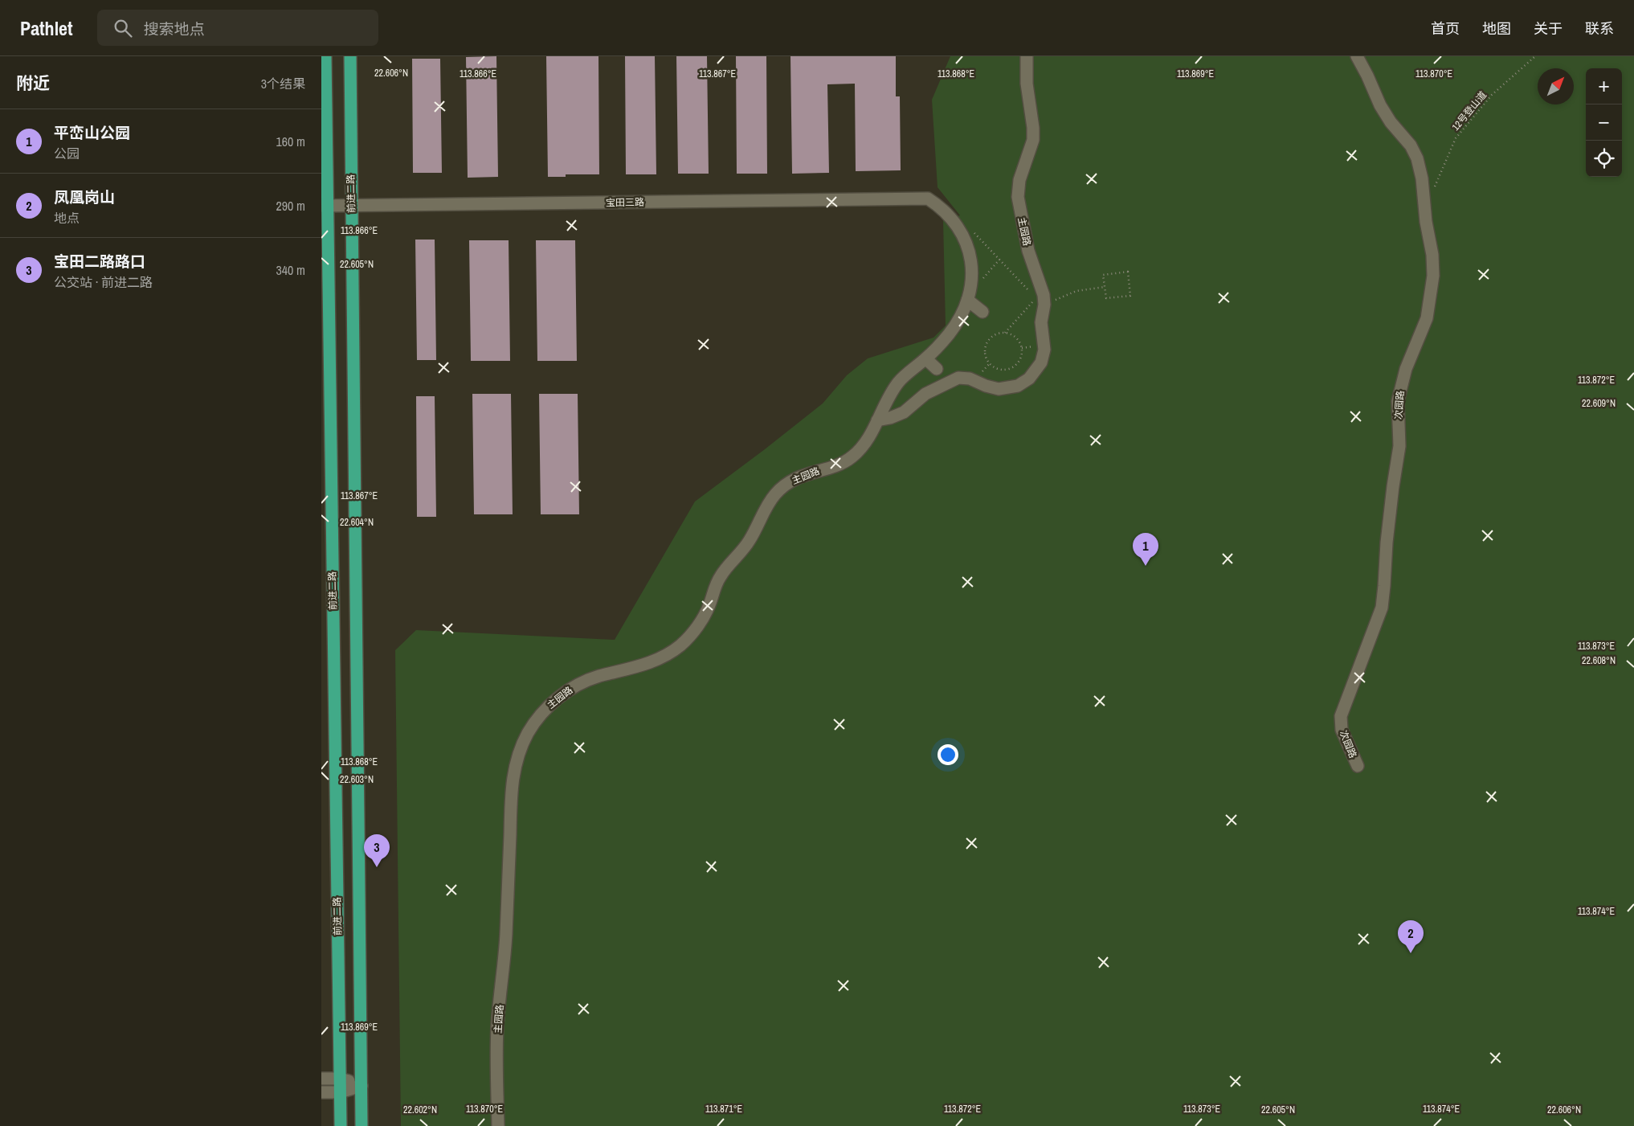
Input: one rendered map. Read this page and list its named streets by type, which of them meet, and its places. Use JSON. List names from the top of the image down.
{
  "streets": {
    "main road": ["前进二路"],
    "street": ["宝田三路", "主园路", "次园路"],
    "path": ["12号登山道"]
  },
  "crossings": [
    ["前进二路", "宝田三路"],
    ["宝田三路", "主园路"]
  ],
  "north": "top right",
  "page": {
    "header": "Pathlet",
    "search": "搜索地点",
    "nav": [
      "首页",
      "地图",
      "关于",
      "联系"
    ],
    "heading": ["附近", "3个结果"],
    "map_buttons": ["+", "−"],
    "list": [
      {
        "mark": "1",
        "name": "平峦山公园",
        "note": "公园",
        "value": "160 m"
      },
      {
        "mark": "2",
        "name": "凤凰岗山",
        "note": "地点",
        "value": "290 m"
      },
      {
        "mark": "3",
        "name": "宝田二路路口",
        "note": "公交站 · 前进二路",
        "value": "340 m"
      }
    ],
    "pins": ["1", "3", "2"]
  },
  "coordinates": [
    "22.606°N",
    "113.866°E",
    "113.867°E",
    "113.868°E",
    "113.869°E",
    "113.870°E",
    "22.605°N",
    "113.872°E",
    "22.609°N",
    "22.604°N",
    "113.873°E",
    "22.608°N",
    "22.603°N",
    "113.874°E",
    "113.871°E",
    "22.602°N"
  ]
}
